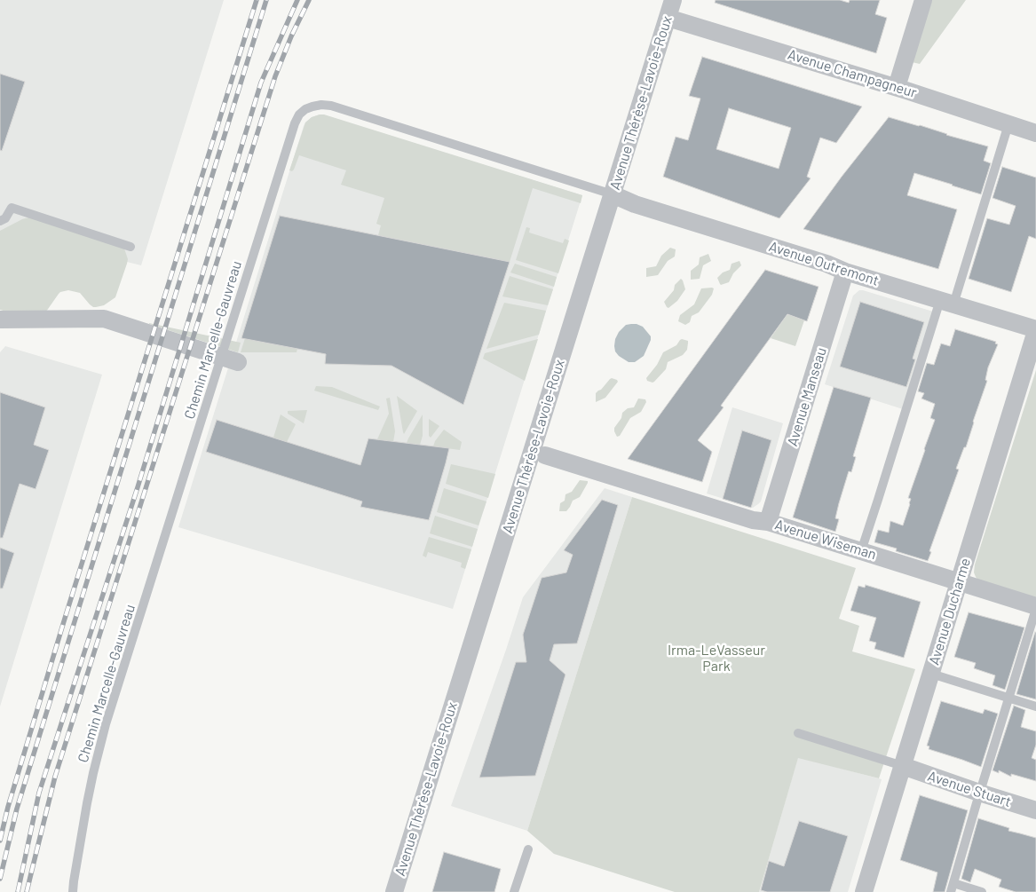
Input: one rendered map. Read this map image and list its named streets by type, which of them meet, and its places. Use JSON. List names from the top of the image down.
{
  "streets": {
    "street": [
      "Avenue Champagneur",
      "Avenue Thérèse-Lavoie-Roux",
      "Avenue Outremont",
      "Avenue Manseau",
      "Avenue Wiseman",
      "Avenue Ducharme",
      "Avenue Stuart"
    ],
    "lane": ["Chemin Marcelle-Gauvreau"]
  },
  "crossings": [
    ["Avenue Champagneur", "Avenue Thérèse-Lavoie-Roux"],
    ["Avenue Thérèse-Lavoie-Roux", "Avenue Outremont"],
    ["Avenue Thérèse-Lavoie-Roux", "Chemin Marcelle-Gauvreau"],
    ["Avenue Outremont", "Chemin Marcelle-Gauvreau"],
    ["Avenue Outremont", "Avenue Manseau"],
    ["Avenue Outremont", "Avenue Ducharme"],
    ["Avenue Manseau", "Avenue Wiseman"],
    ["Avenue Wiseman", "Avenue Ducharme"],
    ["Avenue Ducharme", "Avenue Stuart"]
  ],
  "parks": ["Irma-LeVasseur Park"]
}
